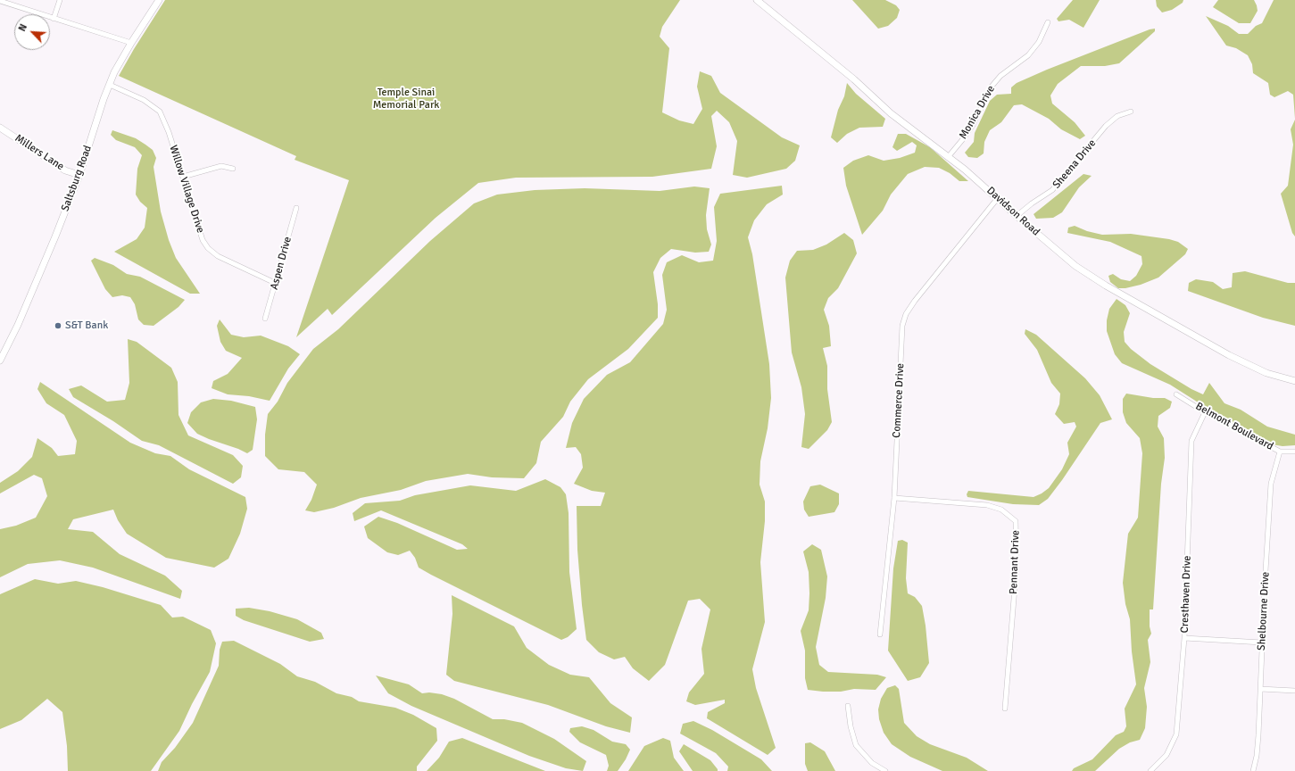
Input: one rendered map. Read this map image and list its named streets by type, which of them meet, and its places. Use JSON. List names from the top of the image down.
{
  "streets": {
    "street": [
      "Monica Drive",
      "Millers Lane",
      "Sheena Drive",
      "Saltsburg Road",
      "Willow Village Drive",
      "Davidson Road",
      "Aspen Drive",
      "Commerce Drive",
      "Belmont Boulevard",
      "Pennant Drive",
      "Cresthaven Drive",
      "Shelbourne Drive"
    ]
  },
  "crossings": [
    ["Monica Drive", "Davidson Road"],
    ["Millers Lane", "Saltsburg Road"],
    ["Sheena Drive", "Davidson Road"],
    ["Saltsburg Road", "Willow Village Drive"],
    ["Willow Village Drive", "Aspen Drive"],
    ["Davidson Road", "Commerce Drive"],
    ["Commerce Drive", "Pennant Drive"],
    ["Belmont Boulevard", "Cresthaven Drive"],
    ["Belmont Boulevard", "Shelbourne Drive"]
  ],
  "parks": ["Temple Sinai Memorial Park"],
  "places": ["S&T Bank"],
  "north": "top left"
}
